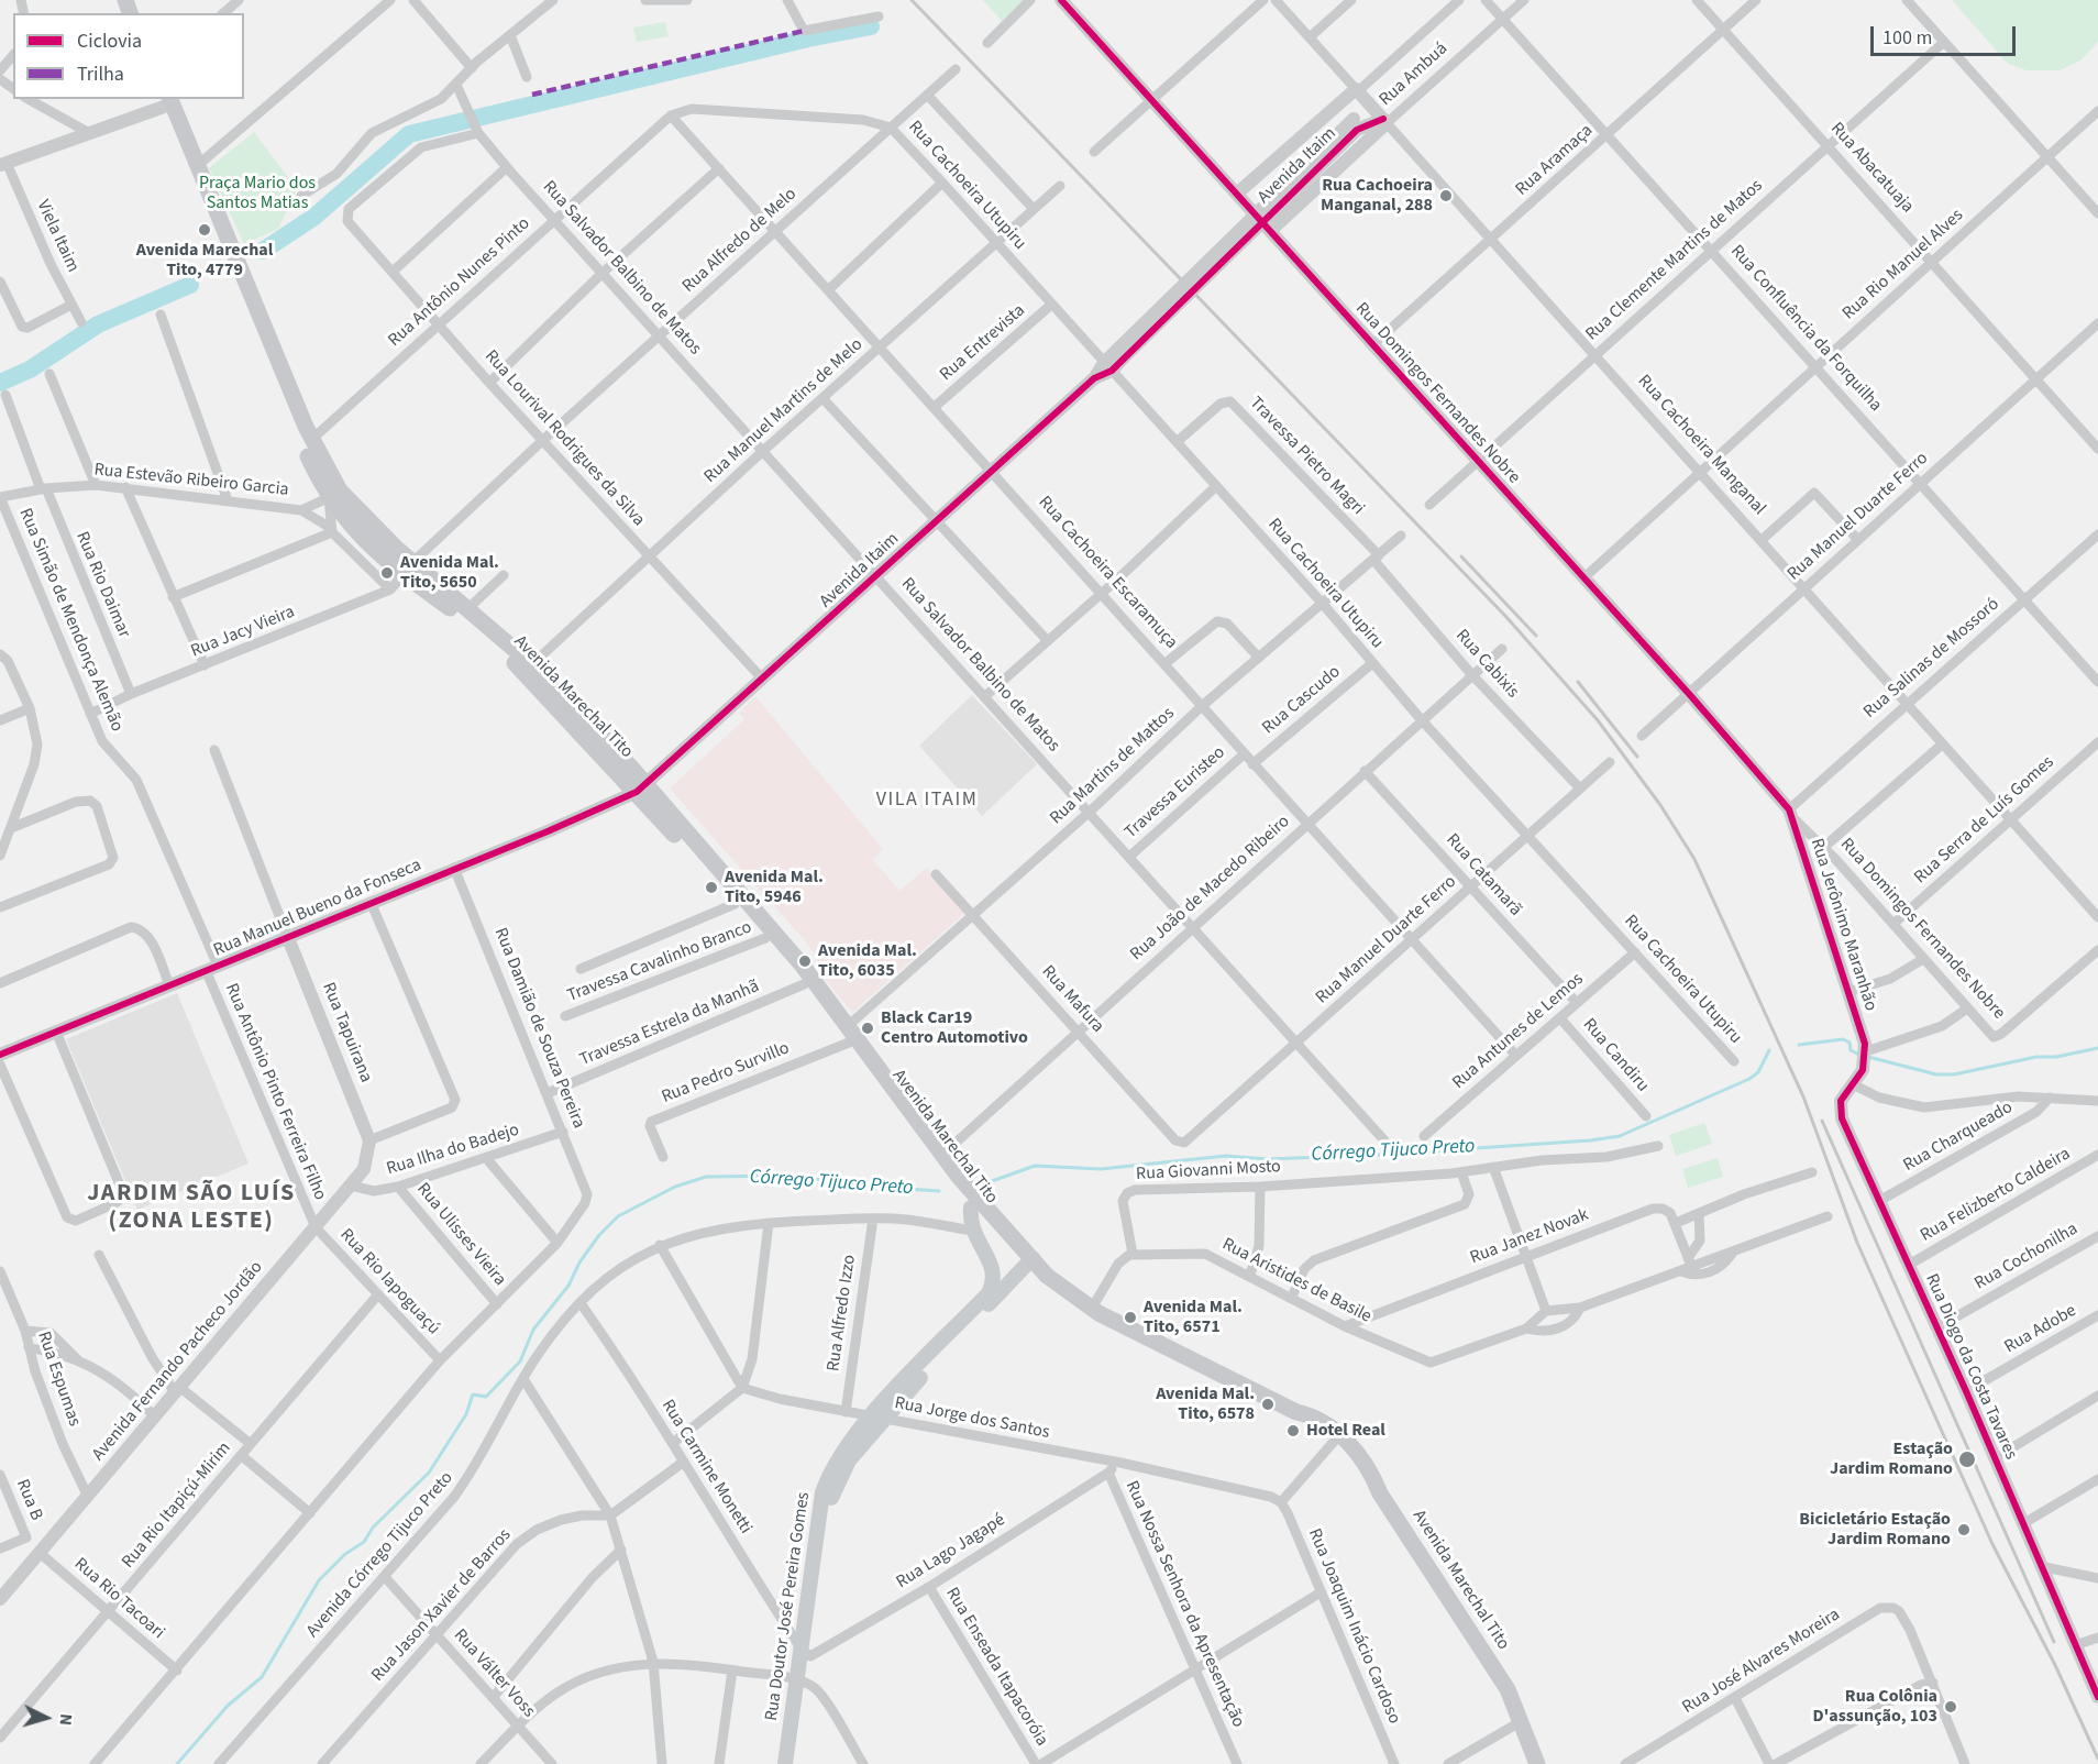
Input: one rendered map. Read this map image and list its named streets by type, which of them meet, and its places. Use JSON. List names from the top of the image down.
{
  "streets": {
    "main road": ["Avenida Marechal Tito", "Rua Doutor José Pereira Gomes"],
    "street": [
      "Rua Ambuá",
      "Rua Aramaça",
      "Avenida Itaim",
      "Rua Abacatuaja",
      "Rua Cachoeira Utupiru",
      "Viela Itaim",
      "Rua Alfredo de Melo",
      "Rua Clemente Martins de Matos",
      "Rua Rio Manuel Alves",
      "Rua Salvador Balbino de Matos",
      "Rua Antônio Nunes Pinto",
      "Rua Confluência da Forquilha",
      "Rua Entrevista",
      "Rua Domingos Fernandes Nobre",
      "Rua Manuel Martins de Melo",
      "Rua Lourival Rodrigues da Silva",
      "Rua Cachoeira Manganal",
      "Travessa Pietro Magri",
      "Rua Estevão Ribeiro Garcia",
      "Rua Manuel Duarte Ferro",
      "Rua Cachoeira Escaramuça",
      "Rua Rio Daimar",
      "Rua Simão de Mendonça Alemão",
      "Rua Jacy Vieira",
      "Rua Salinas de Mossoró",
      "Rua Cabixis",
      "Rua Cascudo",
      "Rua Martins de Mattos",
      "Travessa Euristeo",
      "Rua Serra de Luís Gomes",
      "Rua Catamarã",
      "Rua João de Macedo Ribeiro",
      "Rua Manuel Bueno da Fonseca",
      "Rua Jerônimo Maranhão",
      "Travessa Cavalinho Branco",
      "Rua Mafura",
      "Travessa Estrela da Manhã",
      "Rua Damião de Souza Pereira",
      "Rua Antunes de Lemos",
      "Rua Tapuirana",
      "Rua Candiru",
      "Rua Pedro Survillo",
      "Rua Antônio Pinto Ferreira Filho",
      "Rua Charqueado",
      "Rua Ilha do Badejo",
      "Rua Giovanni Mosto",
      "Rua Felizberto Caldeira",
      "Rua Ulisses Vieira",
      "Rua Janez Novak",
      "Rua Cochonilha",
      "Rua Aristides de Basile",
      "Rua Rio Iapoguaçú",
      "Rua Alfredo Izzo",
      "Rua Adobe",
      "Avenida Fernando Pacheco Jordão",
      "Rua Diogo da Costa Tavares",
      "Rua Espumas",
      "Rua Jorge dos Santos",
      "Rua Carmine Monetti",
      "Rua B",
      "Rua Rio Itapiçú-Mirim",
      "Rua Lago Jagapé",
      "Avenida Córrego Tijuco Preto",
      "Rua Rio Tacoari",
      "Rua Nossa Senhora da Apresentação",
      "Rua Jason Xavier de Barros",
      "Rua Joaquim Inácio Cardoso",
      "Rua José Alvares Moreira",
      "Rua Enseada Itapacoróia",
      "Rua Válter Voss"
    ]
  },
  "crossings": [
    ["Rua Ambuá", "Avenida Itaim"],
    ["Rua Ambuá", "Rua Confluência da Forquilha"],
    ["Rua Ambuá", "Rua Domingos Fernandes Nobre"],
    ["Rua Ambuá", "Rua Cachoeira Manganal"],
    ["Rua Aramaça", "Rua Abacatuaja"],
    ["Rua Aramaça", "Rua Confluência da Forquilha"],
    ["Rua Aramaça", "Rua Domingos Fernandes Nobre"],
    ["Rua Aramaça", "Rua Cachoeira Manganal"],
    ["Avenida Itaim", "Rua Cachoeira Utupiru"],
    ["Avenida Itaim", "Rua Salvador Balbino de Matos"],
    ["Avenida Itaim", "Rua Lourival Rodrigues da Silva"],
    ["Avenida Itaim", "Rua Cachoeira Manganal"],
    ["Avenida Itaim", "Rua Cachoeira Escaramuça"],
    ["Avenida Itaim", "Avenida Marechal Tito"],
    ["Avenida Itaim", "Rua Manuel Bueno da Fonseca"],
    ["Rua Abacatuaja", "Rua Clemente Martins de Matos"],
    ["Rua Abacatuaja", "Rua Rio Manuel Alves"],
    ["Rua Abacatuaja", "Rua Manuel Duarte Ferro"],
    ["Rua Cachoeira Utupiru", "Rua Alfredo de Melo"],
    ["Rua Cachoeira Utupiru", "Rua Entrevista"],
    ["Rua Cachoeira Utupiru", "Rua Manuel Martins de Melo"],
    ["Rua Cachoeira Utupiru", "Travessa Pietro Magri"],
    ["Rua Cachoeira Utupiru", "Rua Manuel Duarte Ferro"],
    ["Rua Cachoeira Utupiru", "Rua Cascudo"],
    ["Rua Cachoeira Utupiru", "Rua Martins de Mattos"],
    ["Rua Cachoeira Utupiru", "Rua João de Macedo Ribeiro"],
    ["Rua Cachoeira Utupiru", "Rua Antunes de Lemos"],
    ["Rua Alfredo de Melo", "Rua Salvador Balbino de Matos"],
    ["Rua Alfredo de Melo", "Rua Lourival Rodrigues da Silva"],
    ["Rua Alfredo de Melo", "Rua Cachoeira Escaramuça"],
    ["Rua Alfredo de Melo", "Rua Jacy Vieira"],
    ["Rua Alfredo de Melo", "Avenida Marechal Tito"],
    ["Rua Clemente Martins de Matos", "Rua Confluência da Forquilha"],
    ["Rua Clemente Martins de Matos", "Rua Domingos Fernandes Nobre"],
    ["Rua Clemente Martins de Matos", "Rua Cachoeira Manganal"],
    ["Rua Rio Manuel Alves", "Rua Confluência da Forquilha"],
    ["Rua Rio Manuel Alves", "Rua Domingos Fernandes Nobre"],
    ["Rua Rio Manuel Alves", "Rua Cachoeira Manganal"],
    ["Rua Salvador Balbino de Matos", "Rua Antônio Nunes Pinto"],
    ["Rua Salvador Balbino de Matos", "Rua Manuel Martins de Melo"],
    ["Rua Salvador Balbino de Matos", "Rua Lourival Rodrigues da Silva"],
    ["Rua Salvador Balbino de Matos", "Rua Manuel Duarte Ferro"],
    ["Rua Salvador Balbino de Matos", "Rua Martins de Mattos"],
    ["Rua Salvador Balbino de Matos", "Travessa Euristeo"],
    ["Rua Salvador Balbino de Matos", "Rua João de Macedo Ribeiro"],
    ["Rua Antônio Nunes Pinto", "Rua Lourival Rodrigues da Silva"],
    ["Rua Antônio Nunes Pinto", "Rua Cachoeira Escaramuça"],
    ["Rua Antônio Nunes Pinto", "Avenida Marechal Tito"],
    ["Rua Confluência da Forquilha", "Rua Manuel Duarte Ferro"],
    ["Rua Confluência da Forquilha", "Rua Salinas de Mossoró"],
    ["Rua Entrevista", "Rua Cachoeira Escaramuça"],
    ["Rua Domingos Fernandes Nobre", "Rua Manuel Duarte Ferro"],
    ["Rua Domingos Fernandes Nobre", "Rua Salinas de Mossoró"],
    ["Rua Domingos Fernandes Nobre", "Rua Serra de Luís Gomes"],
    ["Rua Domingos Fernandes Nobre", "Rua Jerônimo Maranhão"],
    ["Rua Manuel Martins de Melo", "Rua Lourival Rodrigues da Silva"],
    ["Rua Manuel Martins de Melo", "Rua Cachoeira Escaramuça"],
    ["Rua Manuel Martins de Melo", "Avenida Marechal Tito"],
    ["Rua Cachoeira Manganal", "Rua Manuel Duarte Ferro"],
    ["Rua Cachoeira Manganal", "Rua Salinas de Mossoró"],
    ["Rua Cachoeira Manganal", "Rua Serra de Luís Gomes"],
    ["Travessa Pietro Magri", "Rua Cabixis"],
    ["Travessa Pietro Magri", "Rua Martins de Mattos"],
    ["Rua Estevão Ribeiro Garcia", "Rua Rio Daimar"],
    ["Rua Estevão Ribeiro Garcia", "Rua Simão de Mendonça Alemão"],
    ["Rua Estevão Ribeiro Garcia", "Rua Jacy Vieira"],
    ["Rua Estevão Ribeiro Garcia", "Avenida Marechal Tito"],
    ["Rua Manuel Duarte Ferro", "Rua Cachoeira Escaramuça"],
    ["Rua Manuel Duarte Ferro", "Rua Cabixis"],
    ["Rua Manuel Duarte Ferro", "Rua Catamarã"],
    ["Rua Manuel Duarte Ferro", "Rua Mafura"],
    ["Rua Cachoeira Escaramuça", "Rua Cascudo"],
    ["Rua Cachoeira Escaramuça", "Rua Martins de Mattos"],
    ["Rua Cachoeira Escaramuça", "Travessa Euristeo"],
    ["Rua Cachoeira Escaramuça", "Rua João de Macedo Ribeiro"],
    ["Rua Cachoeira Escaramuça", "Rua Antunes de Lemos"],
    ["Rua Rio Daimar", "Rua Jacy Vieira"],
    ["Rua Simão de Mendonça Alemão", "Rua Jacy Vieira"],
    ["Rua Simão de Mendonça Alemão", "Rua Manuel Bueno da Fonseca"],
    ["Rua Simão de Mendonça Alemão", "Rua Antônio Pinto Ferreira Filho"],
    ["Rua Jacy Vieira", "Avenida Marechal Tito"],
    ["Rua Salinas de Mossoró", "Rua Jerônimo Maranhão"],
    ["Rua Cabixis", "Rua Martins de Mattos"],
    ["Rua Cabixis", "Rua João de Macedo Ribeiro"],
    ["Avenida Marechal Tito", "Rua Martins de Mattos"],
    ["Avenida Marechal Tito", "Rua João de Macedo Ribeiro"],
    ["Avenida Marechal Tito", "Rua Manuel Bueno da Fonseca"],
    ["Avenida Marechal Tito", "Travessa Cavalinho Branco"],
    ["Avenida Marechal Tito", "Travessa Estrela da Manhã"],
    ["Avenida Marechal Tito", "Rua Pedro Survillo"],
    ["Avenida Marechal Tito", "Rua Doutor José Pereira Gomes"],
    ["Rua Martins de Mattos", "Rua Mafura"],
    ["Rua Catamarã", "Rua João de Macedo Ribeiro"],
    ["Rua Catamarã", "Rua Antunes de Lemos"],
    ["Rua João de Macedo Ribeiro", "Rua Mafura"],
    ["Rua Manuel Bueno da Fonseca", "Rua Damião de Souza Pereira"],
    ["Rua Manuel Bueno da Fonseca", "Rua Tapuirana"],
    ["Rua Manuel Bueno da Fonseca", "Rua Antônio Pinto Ferreira Filho"],
    ["Rua Jerônimo Maranhão", "Rua Diogo da Costa Tavares"],
    ["Travessa Estrela da Manhã", "Rua Damião de Souza Pereira"],
    ["Rua Damião de Souza Pereira", "Rua Ilha do Badejo"],
    ["Rua Antunes de Lemos", "Rua Candiru"],
    ["Rua Tapuirana", "Avenida Fernando Pacheco Jordão"],
    ["Rua Antônio Pinto Ferreira Filho", "Rua Rio Iapoguaçú"],
    ["Rua Antônio Pinto Ferreira Filho", "Avenida Fernando Pacheco Jordão"],
    ["Rua Charqueado", "Rua Diogo da Costa Tavares"],
    ["Rua Ilha do Badejo", "Rua Ulisses Vieira"],
    ["Rua Ilha do Badejo", "Avenida Fernando Pacheco Jordão"],
    ["Rua Giovanni Mosto", "Rua Aristides de Basile"],
    ["Rua Felizberto Caldeira", "Rua Diogo da Costa Tavares"],
    ["Rua Janez Novak", "Rua Aristides de Basile"],
    ["Rua Cochonilha", "Rua Diogo da Costa Tavares"],
    ["Rua Rio Iapoguaçú", "Avenida Fernando Pacheco Jordão"],
    ["Rua Rio Iapoguaçú", "Rua Rio Itapiçú-Mirim"],
    ["Rua Alfredo Izzo", "Rua Jorge dos Santos"],
    ["Rua Alfredo Izzo", "Avenida Córrego Tijuco Preto"],
    ["Rua Adobe", "Rua Diogo da Costa Tavares"],
    ["Avenida Fernando Pacheco Jordão", "Rua Espumas"],
    ["Avenida Fernando Pacheco Jordão", "Rua Rio Tacoari"],
    ["Rua Jorge dos Santos", "Rua Nossa Senhora da Apresentação"],
    ["Rua Jorge dos Santos", "Rua Doutor José Pereira Gomes"],
    ["Rua Jorge dos Santos", "Rua Joaquim Inácio Cardoso"],
    ["Rua Carmine Monetti", "Rua Lago Jagapé"],
    ["Rua Carmine Monetti", "Avenida Córrego Tijuco Preto"],
    ["Rua Carmine Monetti", "Rua Doutor José Pereira Gomes"],
    ["Rua Rio Itapiçú-Mirim", "Rua Rio Tacoari"],
    ["Rua Lago Jagapé", "Rua Nossa Senhora da Apresentação"],
    ["Rua Lago Jagapé", "Rua Doutor José Pereira Gomes"],
    ["Rua Lago Jagapé", "Rua Enseada Itapacoróia"],
    ["Avenida Córrego Tijuco Preto", "Rua Válter Voss"],
    ["Rua Jason Xavier de Barros", "Rua Válter Voss"]
  ],
  "districts": ["VILA ITAIM", "JARDIM SÃO LUÍS (ZONA LESTE)"],
  "water": ["Córrego Tijuco Preto"],
  "parks": ["Praça Mario dos Santos Matias"],
  "places": [
    "Rua Cachoeira Manganal, 288",
    "Avenida Marechal Tito, 4779",
    "Avenida Mal. Tito, 5650",
    "Avenida Mal. Tito, 5946",
    "Avenida Mal. Tito, 6035",
    "Black Car19 Centro Automotivo",
    "Avenida Mal. Tito, 6571",
    "Avenida Mal. Tito, 6578",
    "Hotel Real",
    "Estação Jardim Romano",
    "Bicicletário Estação Jardim Romano",
    "Rua Colônia D'assunção, 103"
  ],
  "legend": ["Ciclovia", "Trilha"],
  "scale_bar": "100 m",
  "north": "right"
}
